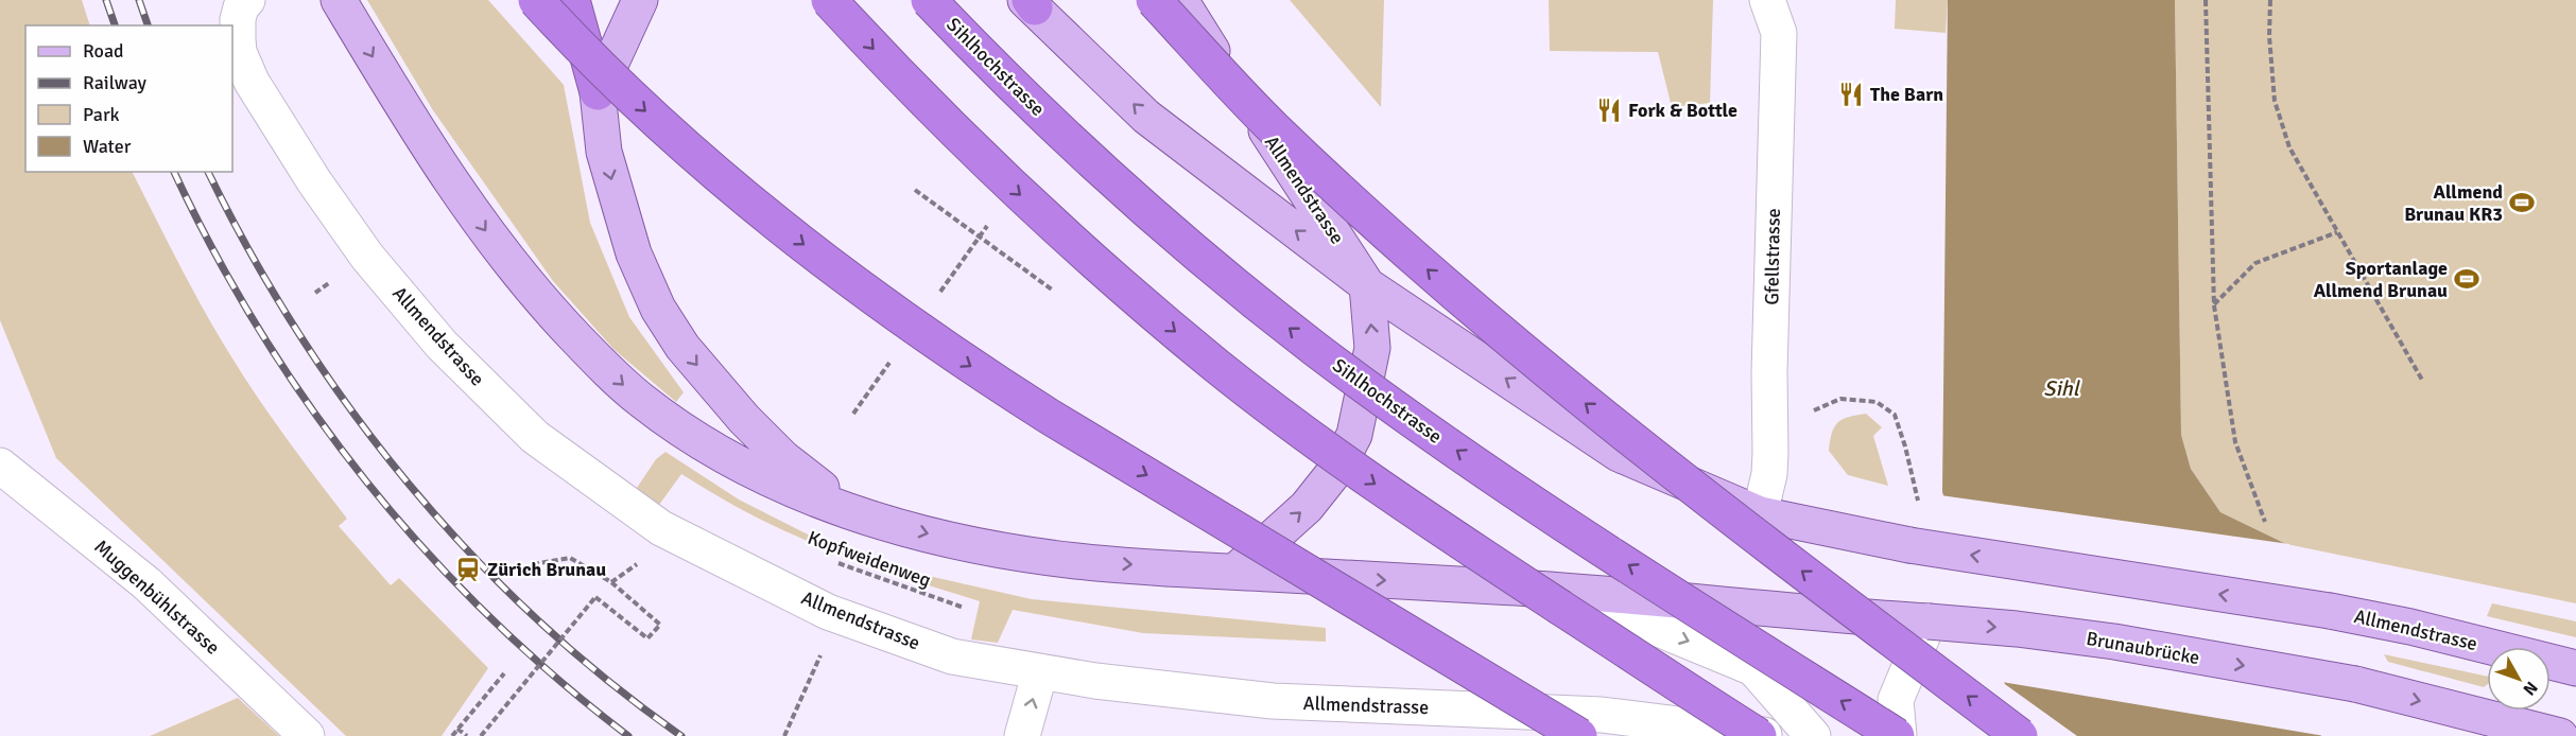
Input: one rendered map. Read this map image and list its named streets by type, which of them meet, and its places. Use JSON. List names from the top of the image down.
{
  "streets": {
    "highway": ["Sihlhochstrasse"],
    "main road": ["Allmendstrasse", "Brunaubrücke"],
    "street": ["Gfellstrasse", "Muggenbühlstrasse"],
    "path": ["Kopfweidenweg"]
  },
  "crossings": [
    ["Allmendstrasse", "Gfellstrasse"]
  ],
  "one_way": ["Brunaubrücke"],
  "water": ["Sihl"],
  "places": {
    "restaurant": ["The Barn", "Fork & Bottle"],
    "sports": ["Allmend Brunau KR3", "Sportanlage Allmend Brunau"],
    "station": ["Zürich Brunau"]
  },
  "legend": [
    "Road",
    "Railway",
    "Park",
    "Water"
  ],
  "north": "bottom right"
}
